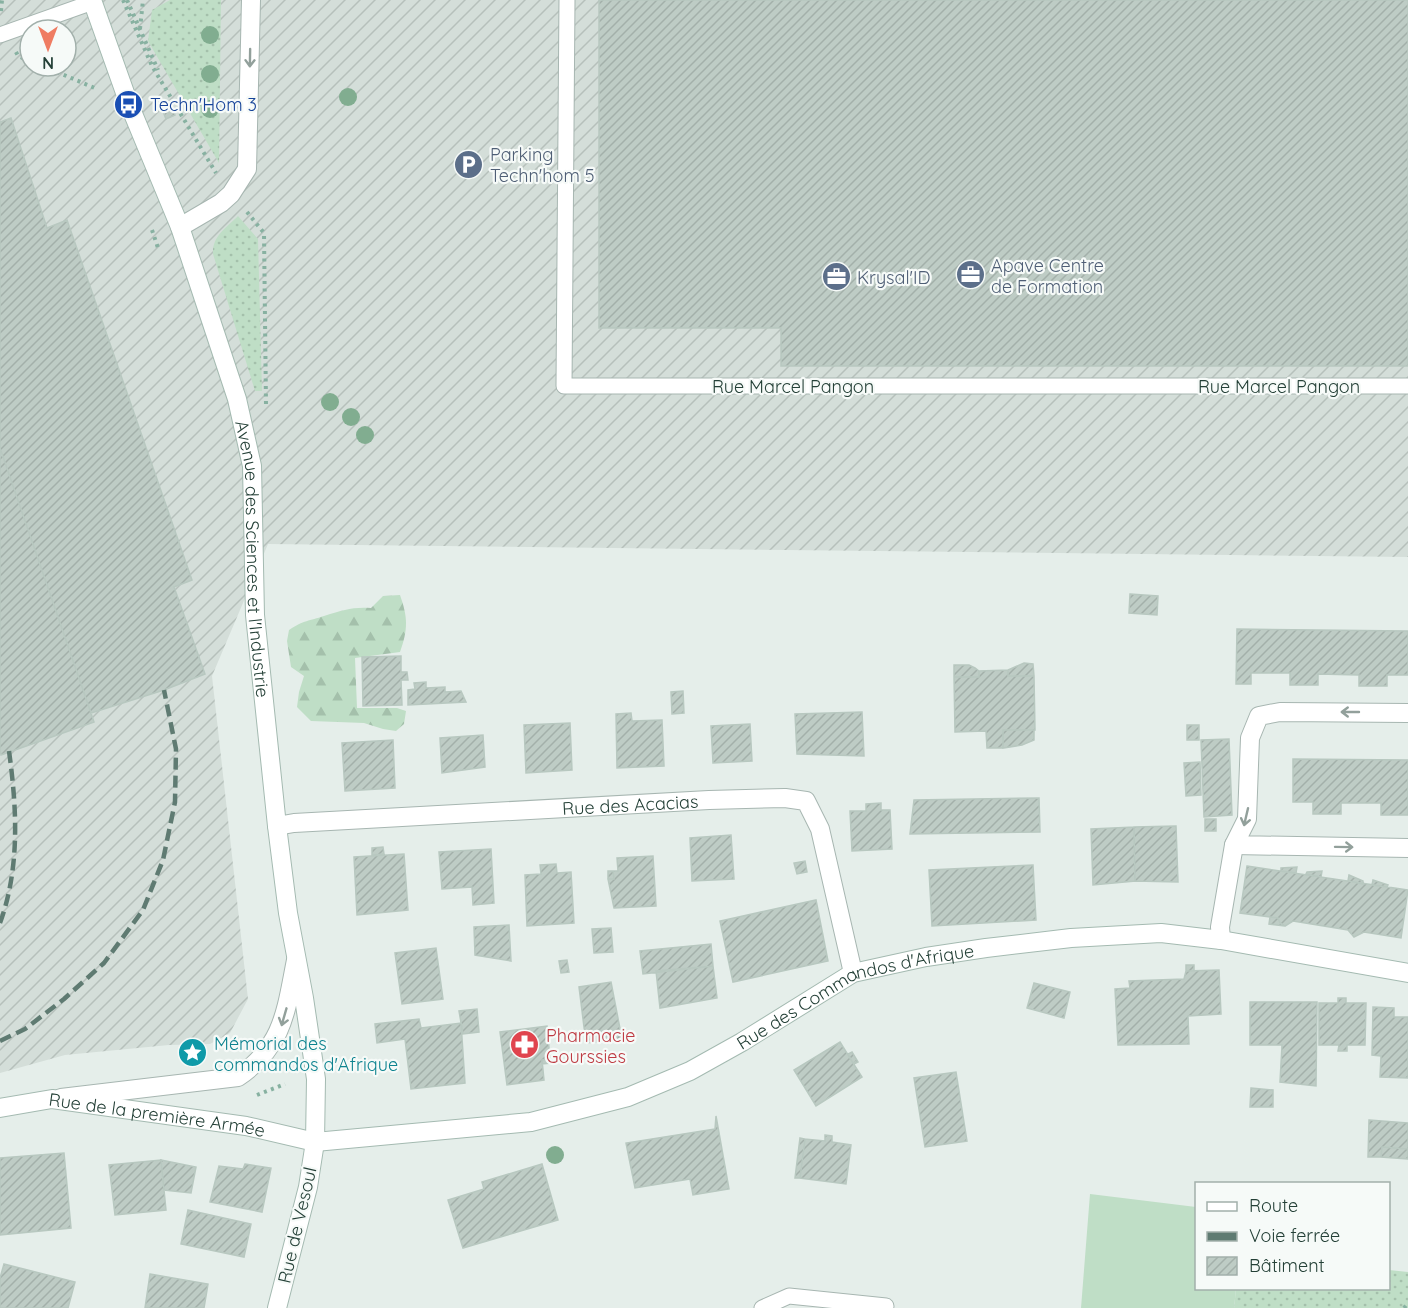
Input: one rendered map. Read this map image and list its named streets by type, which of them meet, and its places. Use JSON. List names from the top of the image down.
{
  "streets": {
    "street": [
      "Avenue des Sciences et l'Industrie",
      "Rue des Acacias",
      "Rue des Commandos d'Afrique",
      "Rue de la première Armée",
      "Rue de Vesoul"
    ],
    "lane": ["Rue Marcel Pangon"]
  },
  "crossings": [
    ["Avenue des Sciences et l'Industrie", "Rue des Acacias"],
    ["Avenue des Sciences et l'Industrie", "Rue des Commandos d'Afrique"],
    ["Avenue des Sciences et l'Industrie", "Rue de la première Armée"],
    ["Avenue des Sciences et l'Industrie", "Rue de Vesoul"],
    ["Rue des Acacias", "Rue des Commandos d'Afrique"],
    ["Rue des Commandos d'Afrique", "Rue de la première Armée"],
    ["Rue des Commandos d'Afrique", "Rue de Vesoul"],
    ["Rue de la première Armée", "Rue de Vesoul"]
  ],
  "places": {
    "bus stop": ["Techn'Hom 3"],
    "parking": ["Parking Techn'hom 5"],
    "office": ["Apave Centre de Formation", "Krysal'ID"],
    "pharmacy": ["Pharmacie Gourssies"],
    "place": ["Mémorial des commandos d'Afrique"]
  },
  "legend": ["Route", "Voie ferrée", "Bâtiment"],
  "north": "bottom"
}
